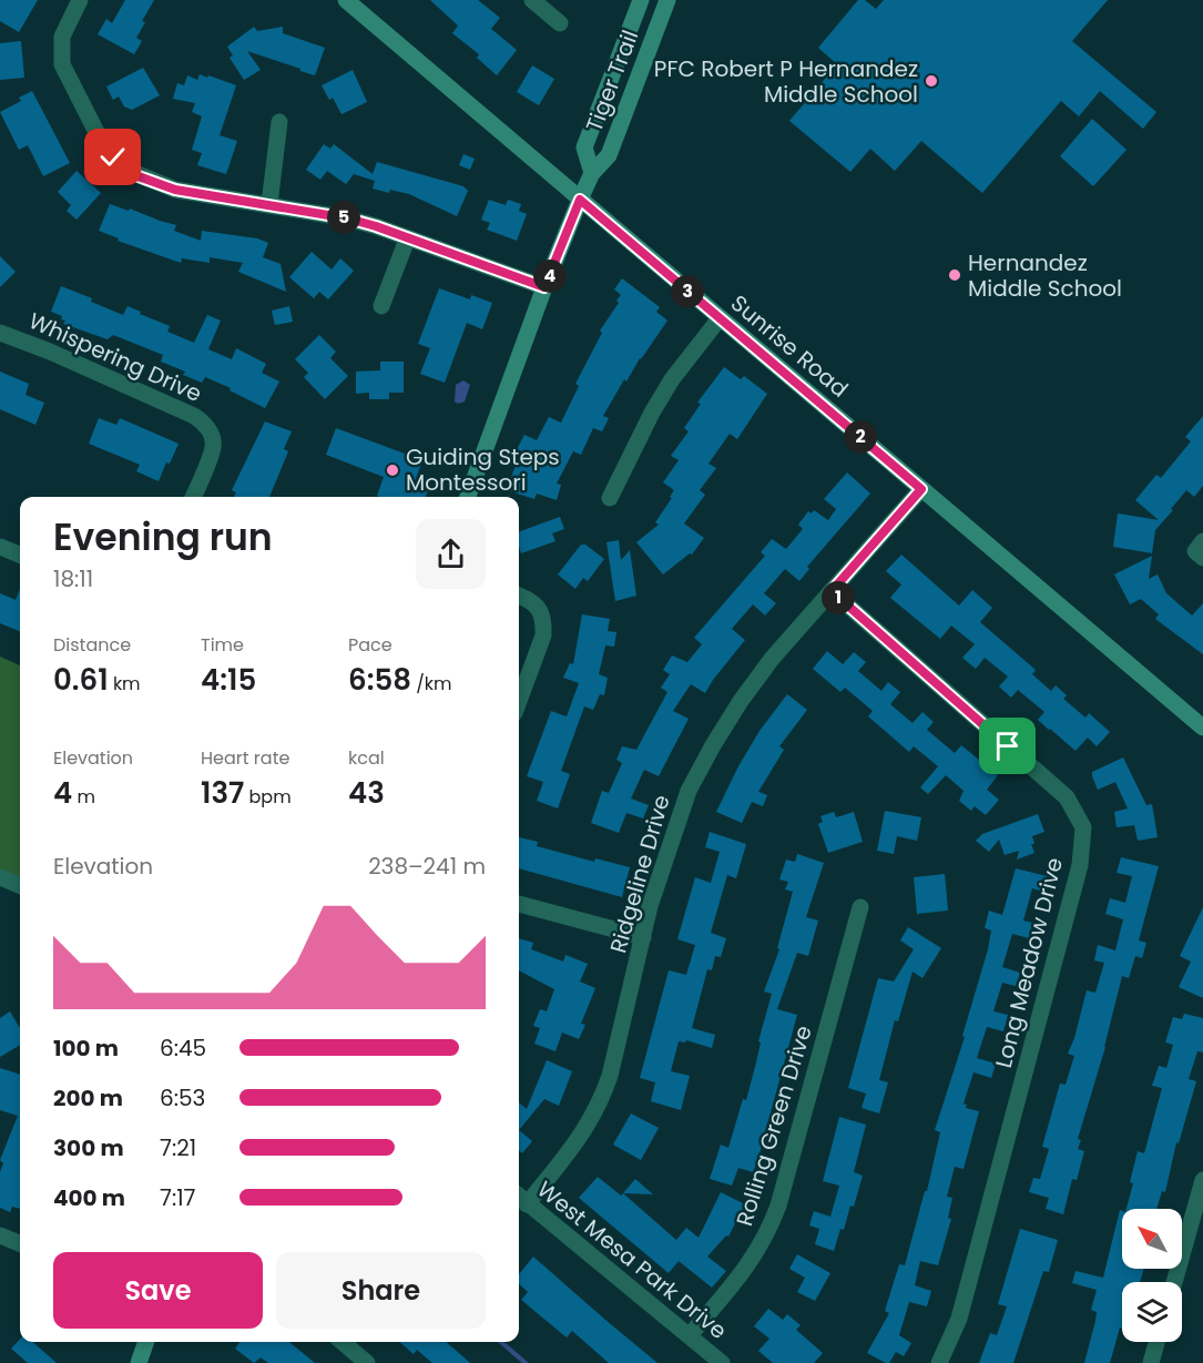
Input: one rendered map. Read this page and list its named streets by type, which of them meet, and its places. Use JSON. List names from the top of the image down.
{
  "streets": {
    "main road": ["Tiger Trail", "Sunrise Road"],
    "street": [
      "Whispering Drive",
      "Ridgeline Drive",
      "Long Meadow Drive",
      "Rolling Green Drive",
      "West Mesa Park Drive"
    ]
  },
  "crossings": [
    ["Tiger Trail", "Sunrise Road"],
    ["Sunrise Road", "Ridgeline Drive"],
    ["Ridgeline Drive", "Long Meadow Drive"],
    ["Ridgeline Drive", "West Mesa Park Drive"],
    ["Rolling Green Drive", "West Mesa Park Drive"]
  ],
  "places": ["PFC Robert P Hernandez Middle School", "Hernandez Middle School", "Guiding Steps Montessori"],
  "north": "top left",
  "page": {
    "pins": [
      "5",
      "4",
      "3",
      "2",
      "1"
    ],
    "heading": ["Evening run", "18:11"],
    "stats": [
      ["Distance", "0.61 km"],
      ["Time", "4:15"],
      ["Pace", "6:58 /km"],
      ["Elevation", "4 m"],
      ["Heart rate", "137 bpm"],
      ["kcal", "43"]
    ],
    "chart": ["Elevation", "238–241 m"],
    "list": [
      {
        "name": "100 m",
        "note": "6:45"
      },
      {
        "name": "200 m",
        "note": "6:53"
      },
      {
        "name": "300 m",
        "note": "7:21"
      },
      {
        "name": "400 m",
        "note": "7:17"
      }
    ],
    "buttons": ["Save", "Share"]
  }
}
